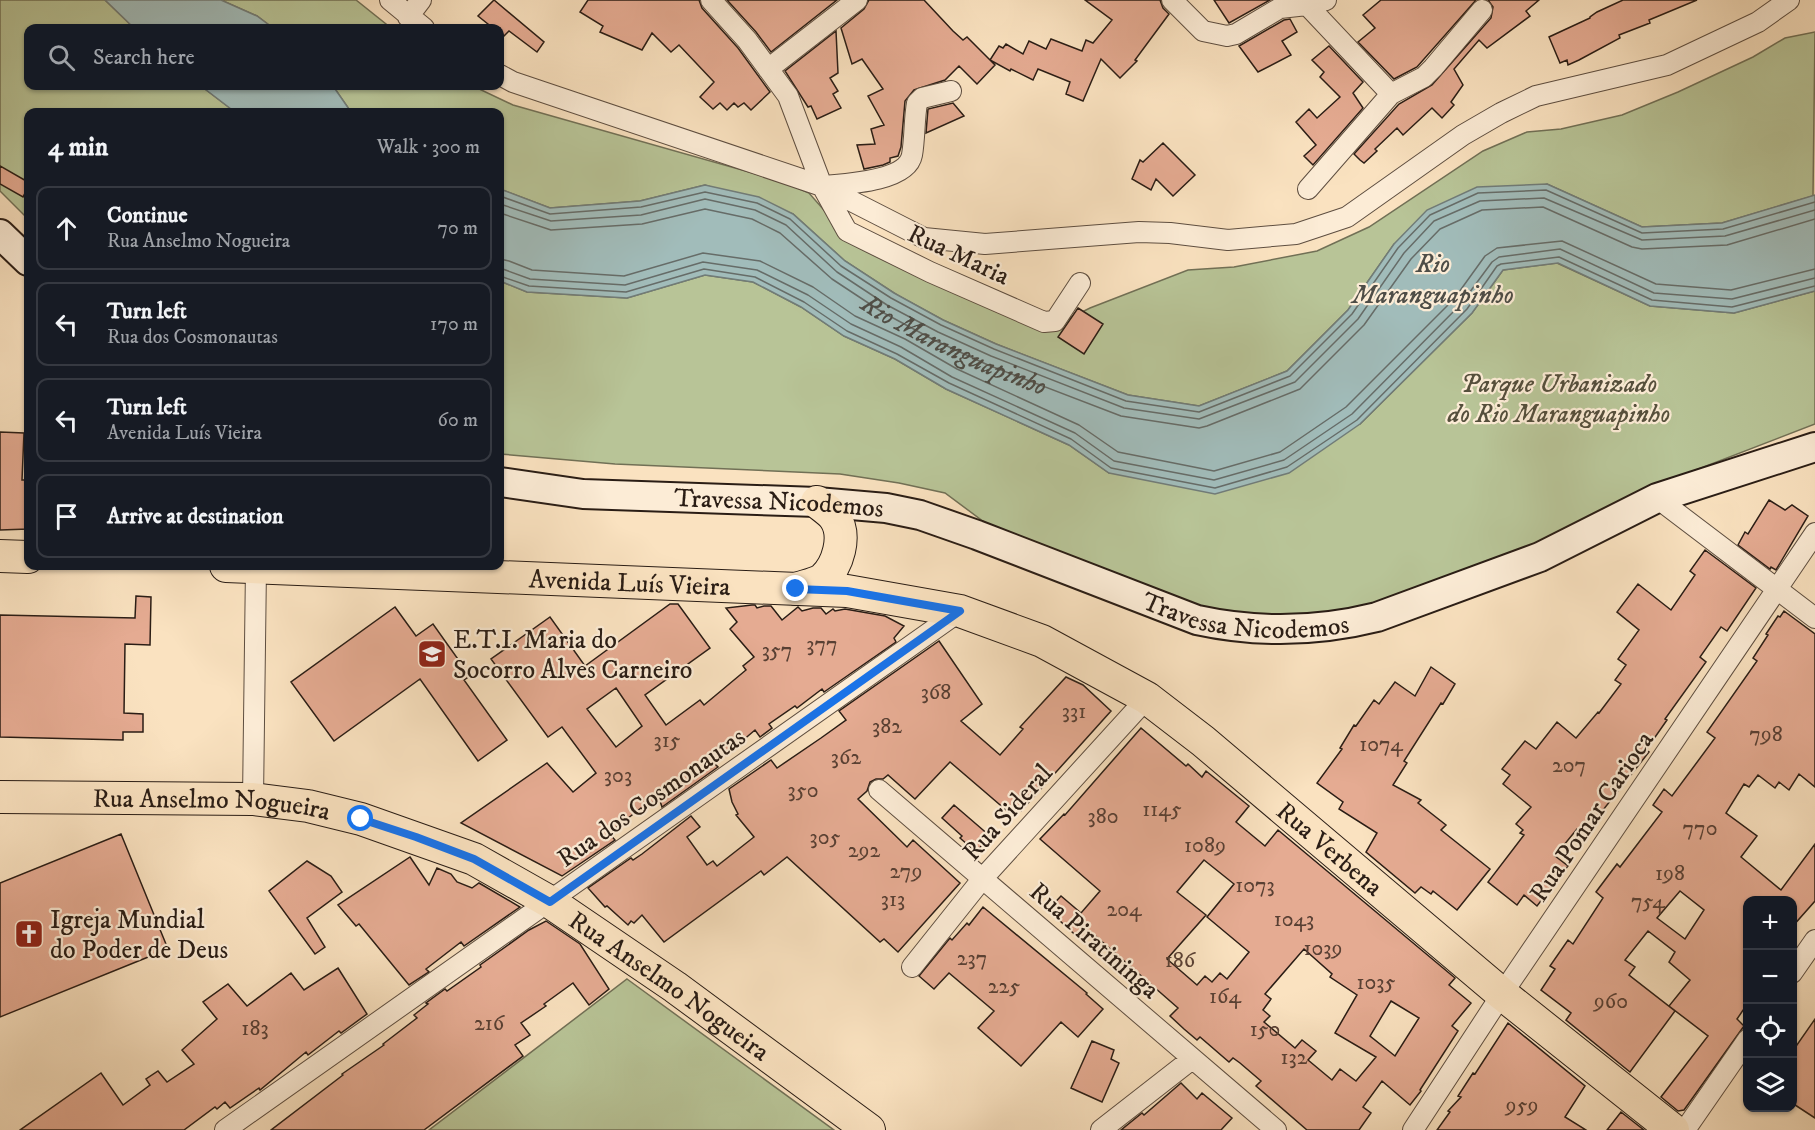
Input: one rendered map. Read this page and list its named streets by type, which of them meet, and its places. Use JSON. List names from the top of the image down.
{
  "streets": {
    "main road": [
      "Travessa Nicodemos",
      "Avenida Luís Vieira",
      "Rua Anselmo Nogueira",
      "Rua Verbena"
    ],
    "street": [
      "Rua Maria",
      "Rua dos Cosmonautas",
      "Rua Sideral",
      "Rua Pomar Carioca",
      "Rua Piratininga"
    ]
  },
  "crossings": [
    ["Avenida Luís Vieira", "Rua dos Cosmonautas"],
    ["Avenida Luís Vieira", "Rua Verbena"],
    ["Rua dos Cosmonautas", "Rua Anselmo Nogueira"],
    ["Rua dos Cosmonautas", "Rua Verbena"],
    ["Rua Sideral", "Rua Verbena"],
    ["Rua Sideral", "Rua Piratininga"],
    ["Rua Pomar Carioca", "Rua Verbena"]
  ],
  "water": ["Rio Maranguapinho"],
  "parks": ["Parque Urbanizado do Rio Maranguapinho"],
  "places": {
    "school or university": ["E.T.I. Maria do Socorro Alves Carneiro"],
    "church": ["Igreja Mundial do Poder de Deus"]
  },
  "house_numbers": [
    "377",
    "357",
    "368",
    "331",
    "382",
    "798",
    "315",
    "1074",
    "362",
    "207",
    "303",
    "350",
    "1145",
    "380",
    "770",
    "305",
    "1089",
    "292",
    "279",
    "198",
    "1073",
    "313",
    "754",
    "204",
    "1043",
    "1039",
    "237",
    "186",
    "1035",
    "225",
    "164",
    "960",
    "216",
    "183",
    "150",
    "132",
    "959"
  ],
  "page": {
    "search": "Search here",
    "heading": ["4 min", "Walk · 300 m"],
    "list": [
      ["Continue", "Rua Anselmo Nogueira", "70 m"],
      ["Turn left", "Rua dos Cosmonautas", "170 m"],
      ["Turn left", "Avenida Luís Vieira", "60 m"],
      "Arrive at destination"
    ],
    "map_buttons": ["+", "−"]
  }
}
